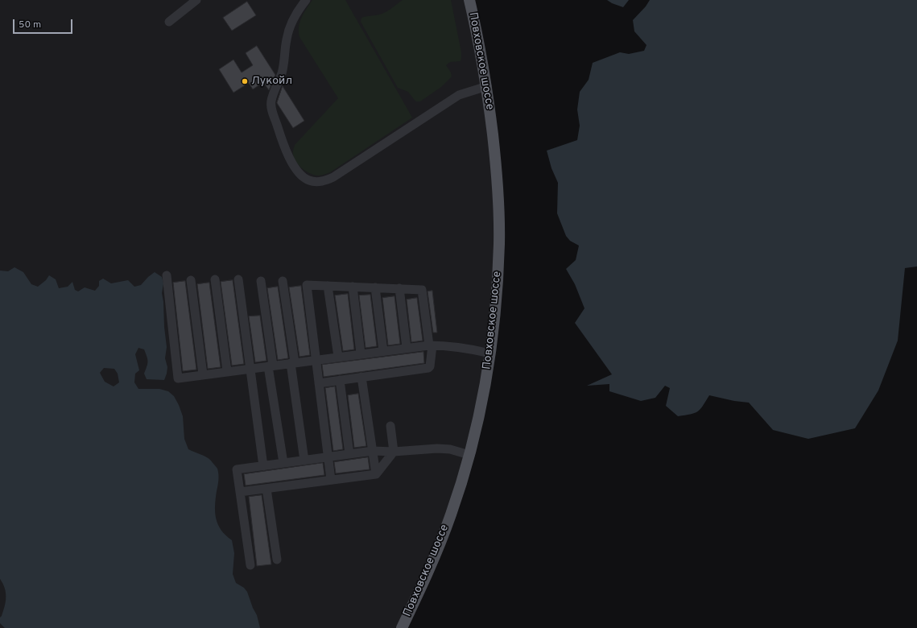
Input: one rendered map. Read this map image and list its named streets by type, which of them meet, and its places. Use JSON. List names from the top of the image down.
{
  "streets": {
    "main road": ["Повховское шоссе"]
  },
  "places": ["Лукойл"],
  "scale_bar": "50 m"
}
